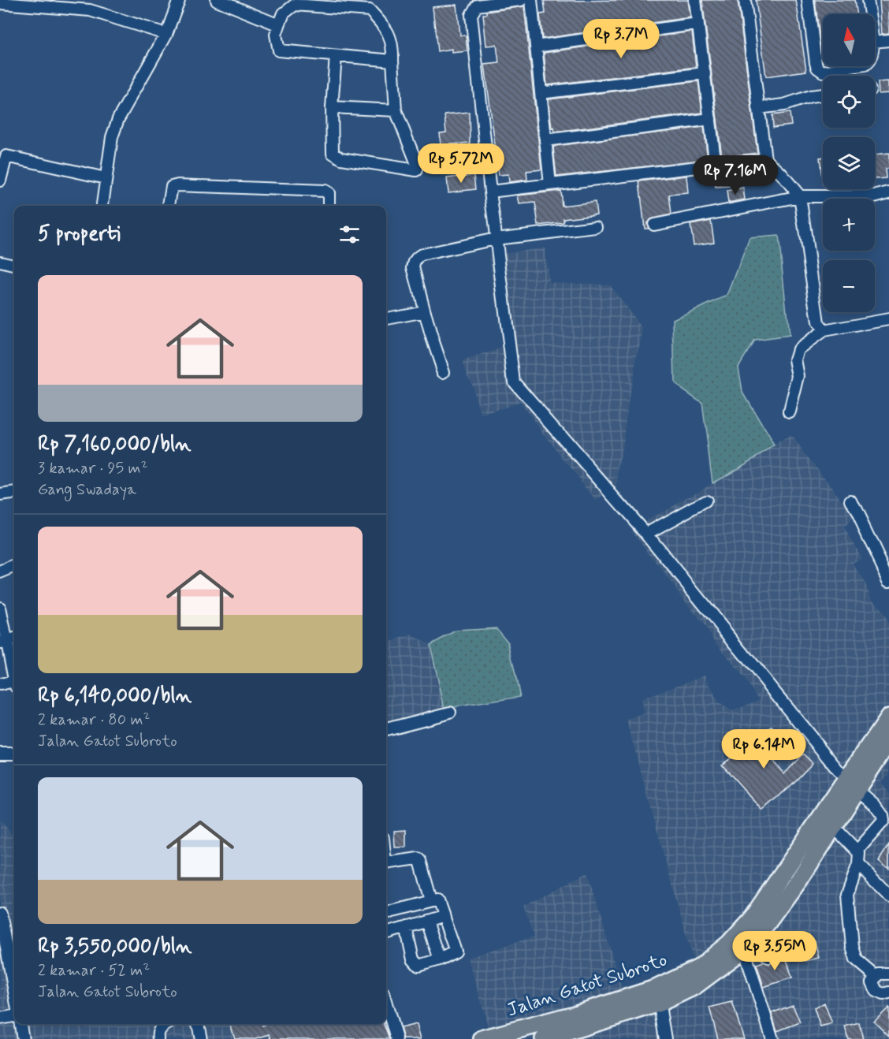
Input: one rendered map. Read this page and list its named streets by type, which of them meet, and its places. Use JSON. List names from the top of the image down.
{
  "streets": {
    "highway": ["Jalan Gatot Subroto"]
  },
  "north": "top",
  "page": {
    "map_buttons": ["+", "−"],
    "price": [
      "Rp 3.7M",
      "Rp 5.72M",
      "Rp 7.16M",
      "Rp 6.14M",
      "Rp 3.55M"
    ],
    "heading": "5 properti",
    "list": [
      {
        "name": "Rp 7,160,000/bln",
        "note": "3 kamar · 95 m² · Gang Swadaya"
      },
      {
        "name": "Rp 6,140,000/bln",
        "note": "2 kamar · 80 m² · Jalan Gatot Subroto"
      },
      {
        "name": "Rp 3,550,000/bln",
        "note": "2 kamar · 52 m² · Jalan Gatot Subroto"
      }
    ]
  }
}
